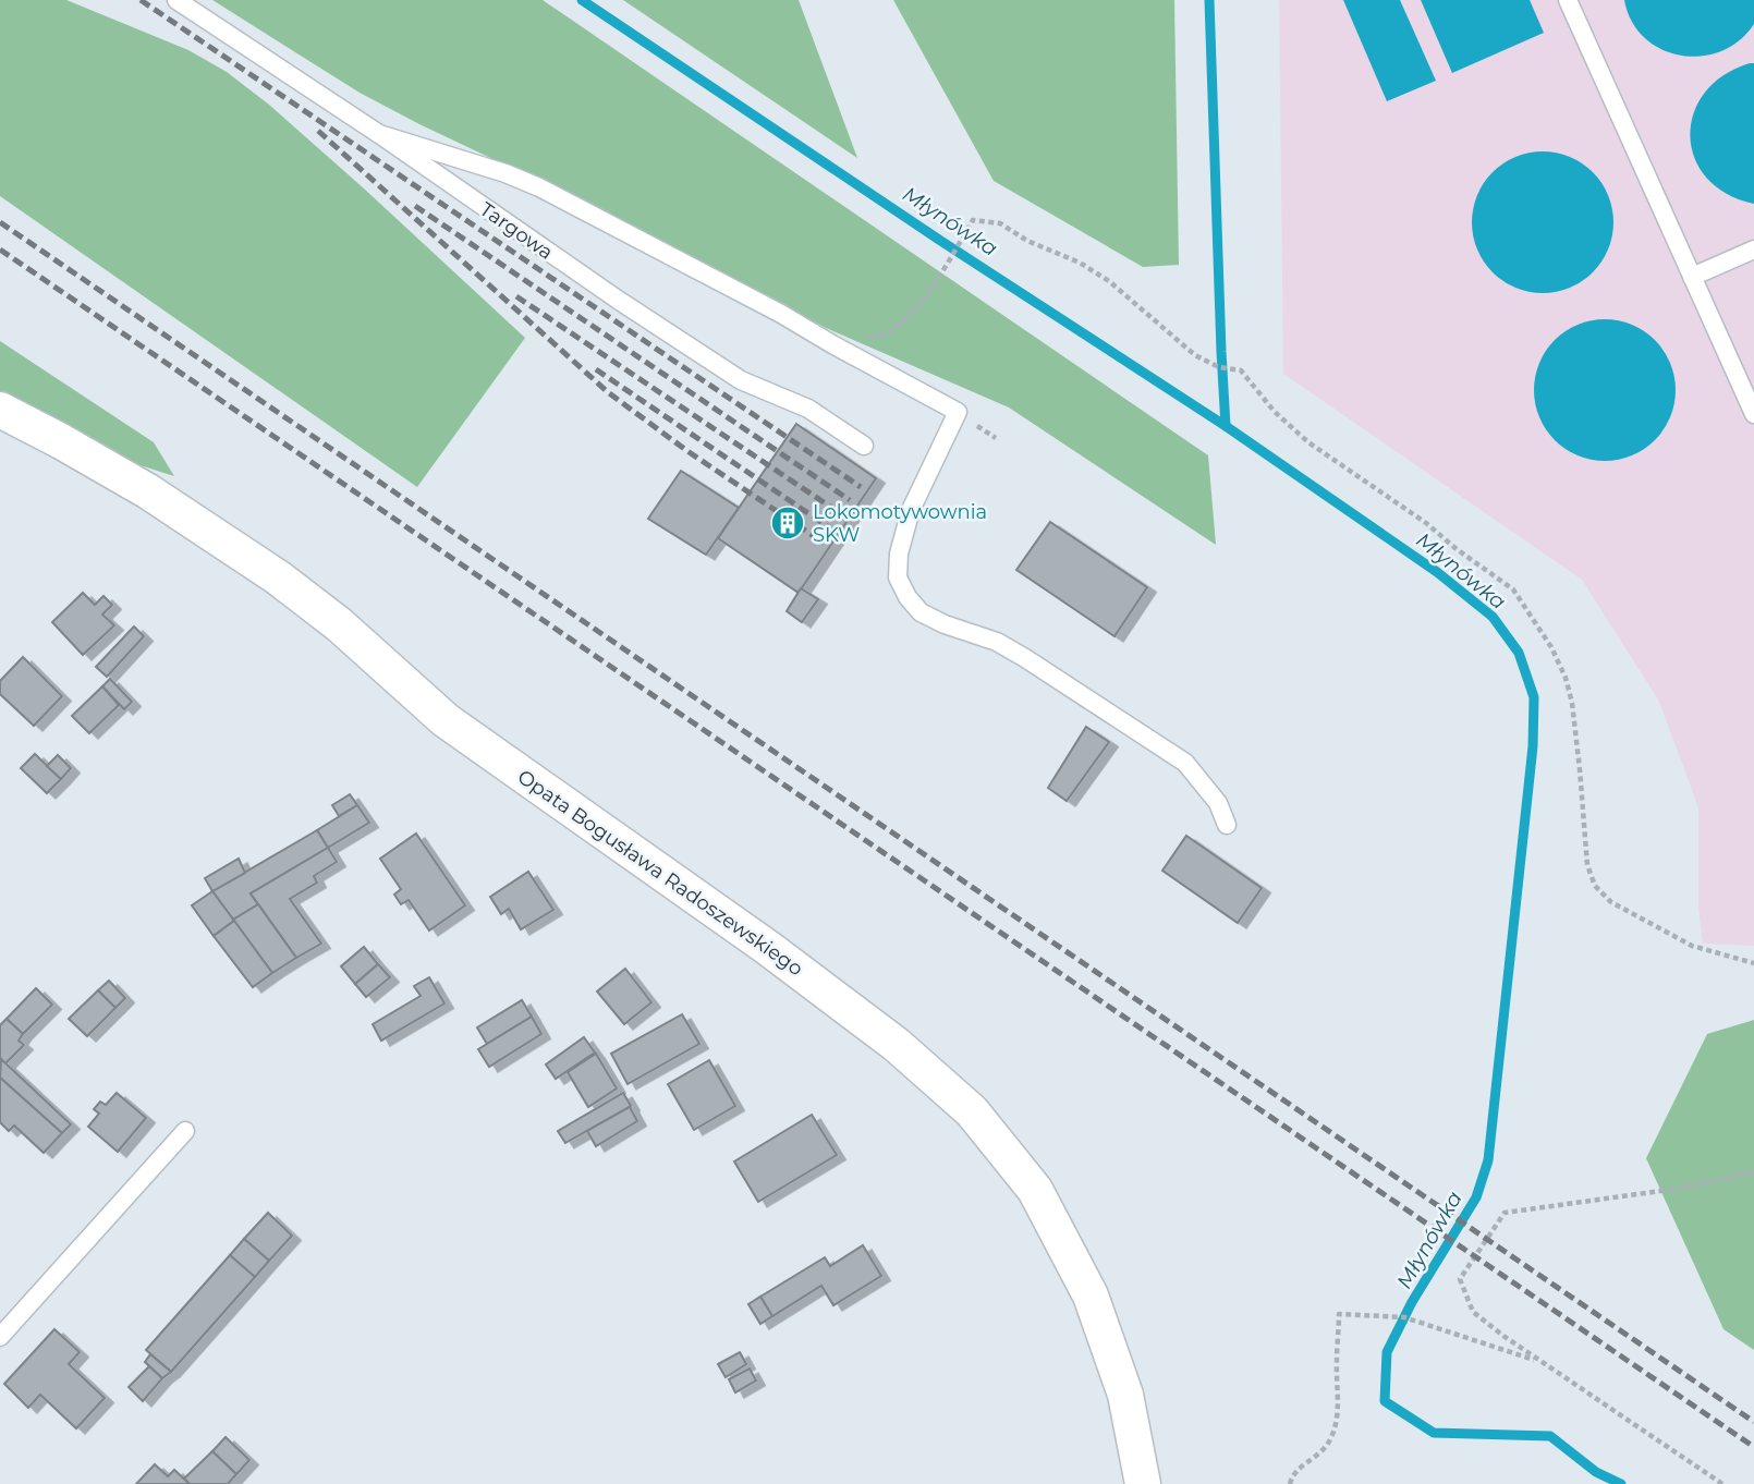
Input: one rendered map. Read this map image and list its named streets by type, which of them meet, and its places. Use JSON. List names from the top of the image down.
{
  "streets": {
    "street": ["Opata Bogusława Radoszewskiego"],
    "lane": ["Targowa"]
  },
  "water": ["Młynówka"],
  "places": {
    "building": ["Lokomotywownia SKW"]
  }
}
